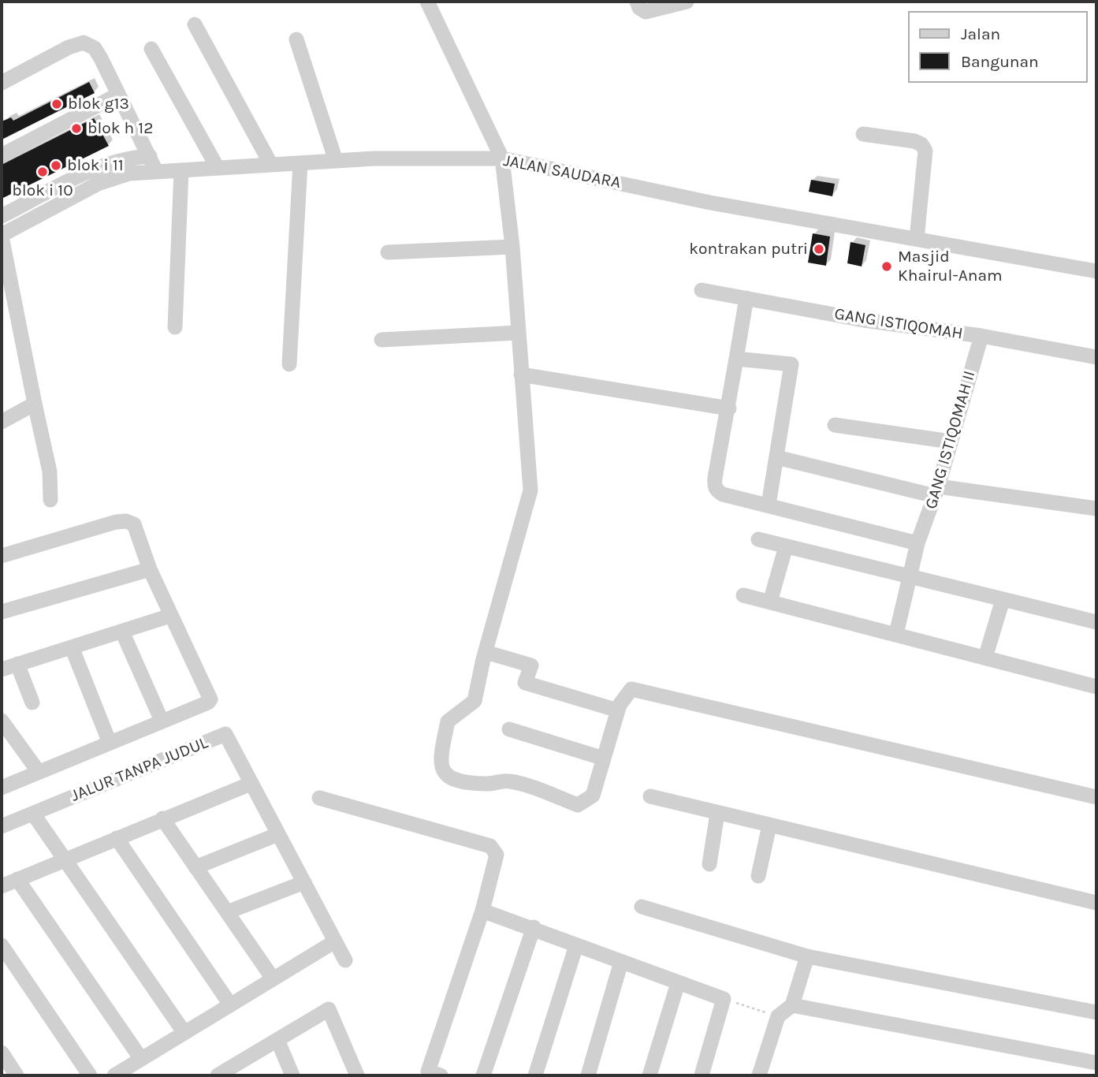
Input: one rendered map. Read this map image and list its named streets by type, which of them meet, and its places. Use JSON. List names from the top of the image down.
{
  "streets": {
    "street": [
      "JALAN SAUDARA",
      "GANG ISTIQOMAH",
      "GANG ISTIQOMAH II",
      "JALUR TANPA JUDUL"
    ]
  },
  "crossings": [
    ["GANG ISTIQOMAH", "GANG ISTIQOMAH II"]
  ],
  "places": [
    "blok g13",
    "blok h 12",
    "blok i 11",
    "blok i 10",
    "kontrakan putri",
    "Masjid Khairul-Anam"
  ],
  "legend": ["Jalan", "Bangunan"]
}
